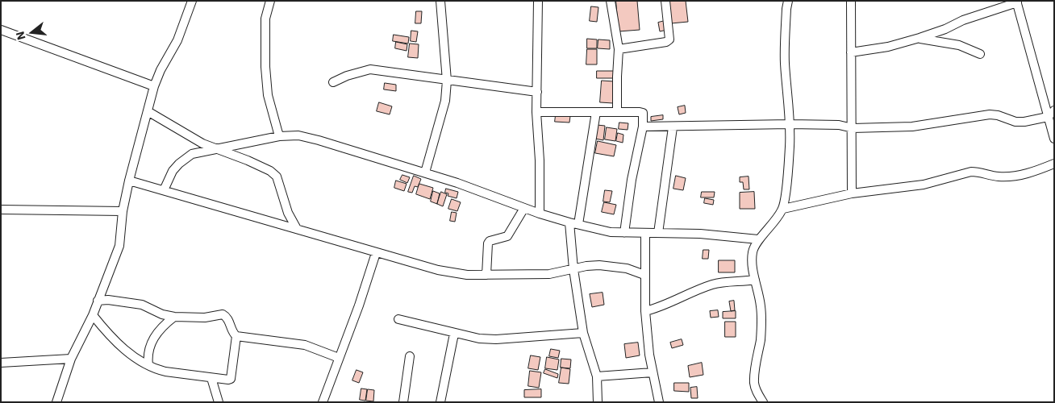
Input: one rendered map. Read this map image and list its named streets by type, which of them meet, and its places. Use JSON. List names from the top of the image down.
{
  "north": "left"
}
